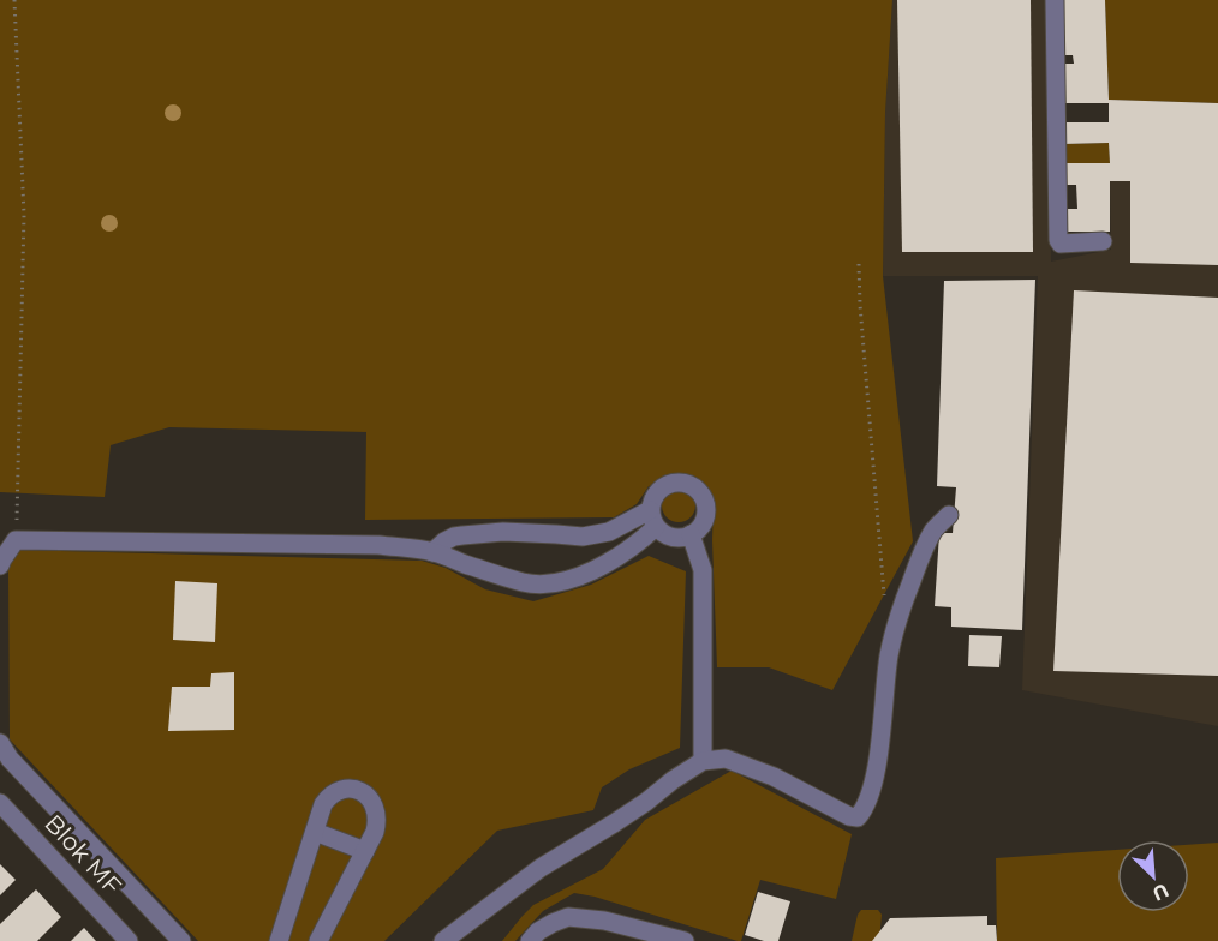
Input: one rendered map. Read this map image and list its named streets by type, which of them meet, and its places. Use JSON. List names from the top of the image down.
{
  "streets": {
    "street": ["Blok MF"]
  },
  "north": "bottom right"
}
